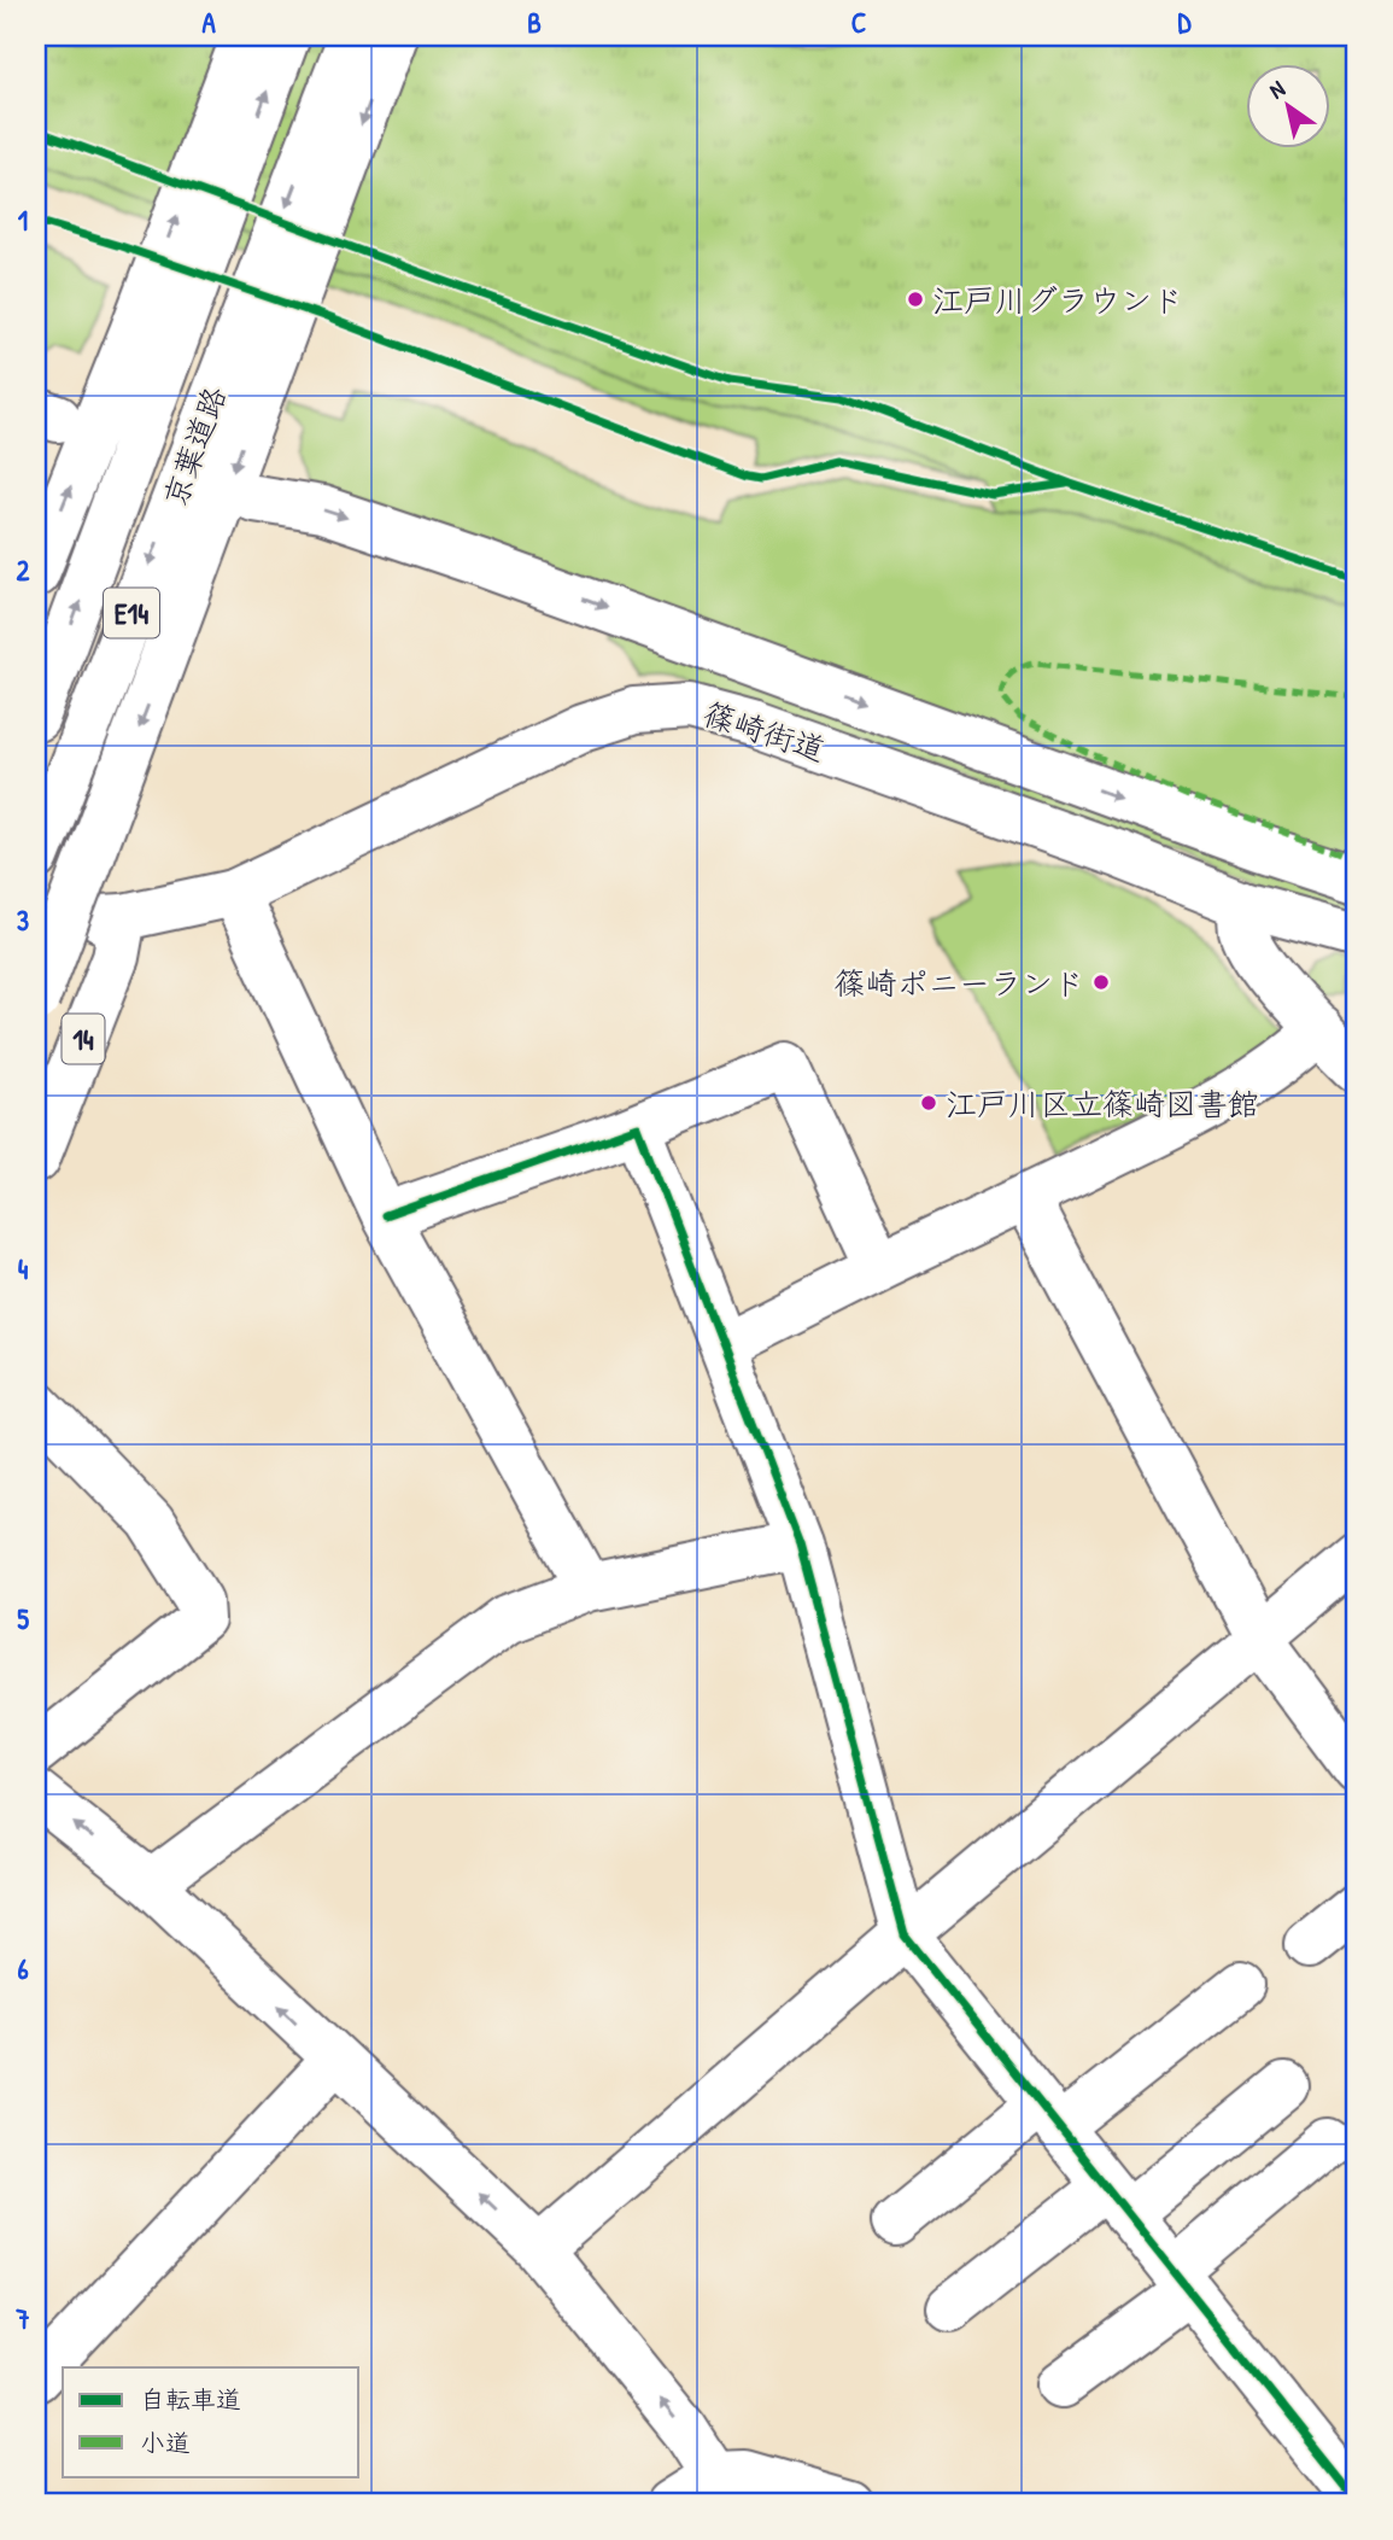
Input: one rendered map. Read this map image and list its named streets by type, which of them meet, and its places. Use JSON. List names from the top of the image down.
{
  "streets": {
    "main road": [
      "京葉道路",
      "E14",
      "篠崎街道",
      "14"
    ]
  },
  "crossings": [
    ["京葉道路", "E14"]
  ],
  "places": ["江戸川グラウンド", "篠崎ポニーランド", "江戸川区立篠崎図書館"],
  "legend": ["自転車道", "小道"],
  "north": "top left",
  "grid": {
    "columns": [
      "A",
      "B",
      "C",
      "D"
    ],
    "rows": [
      "1",
      "2",
      "3",
      "4",
      "5",
      "6",
      "7"
    ]
  }
}
